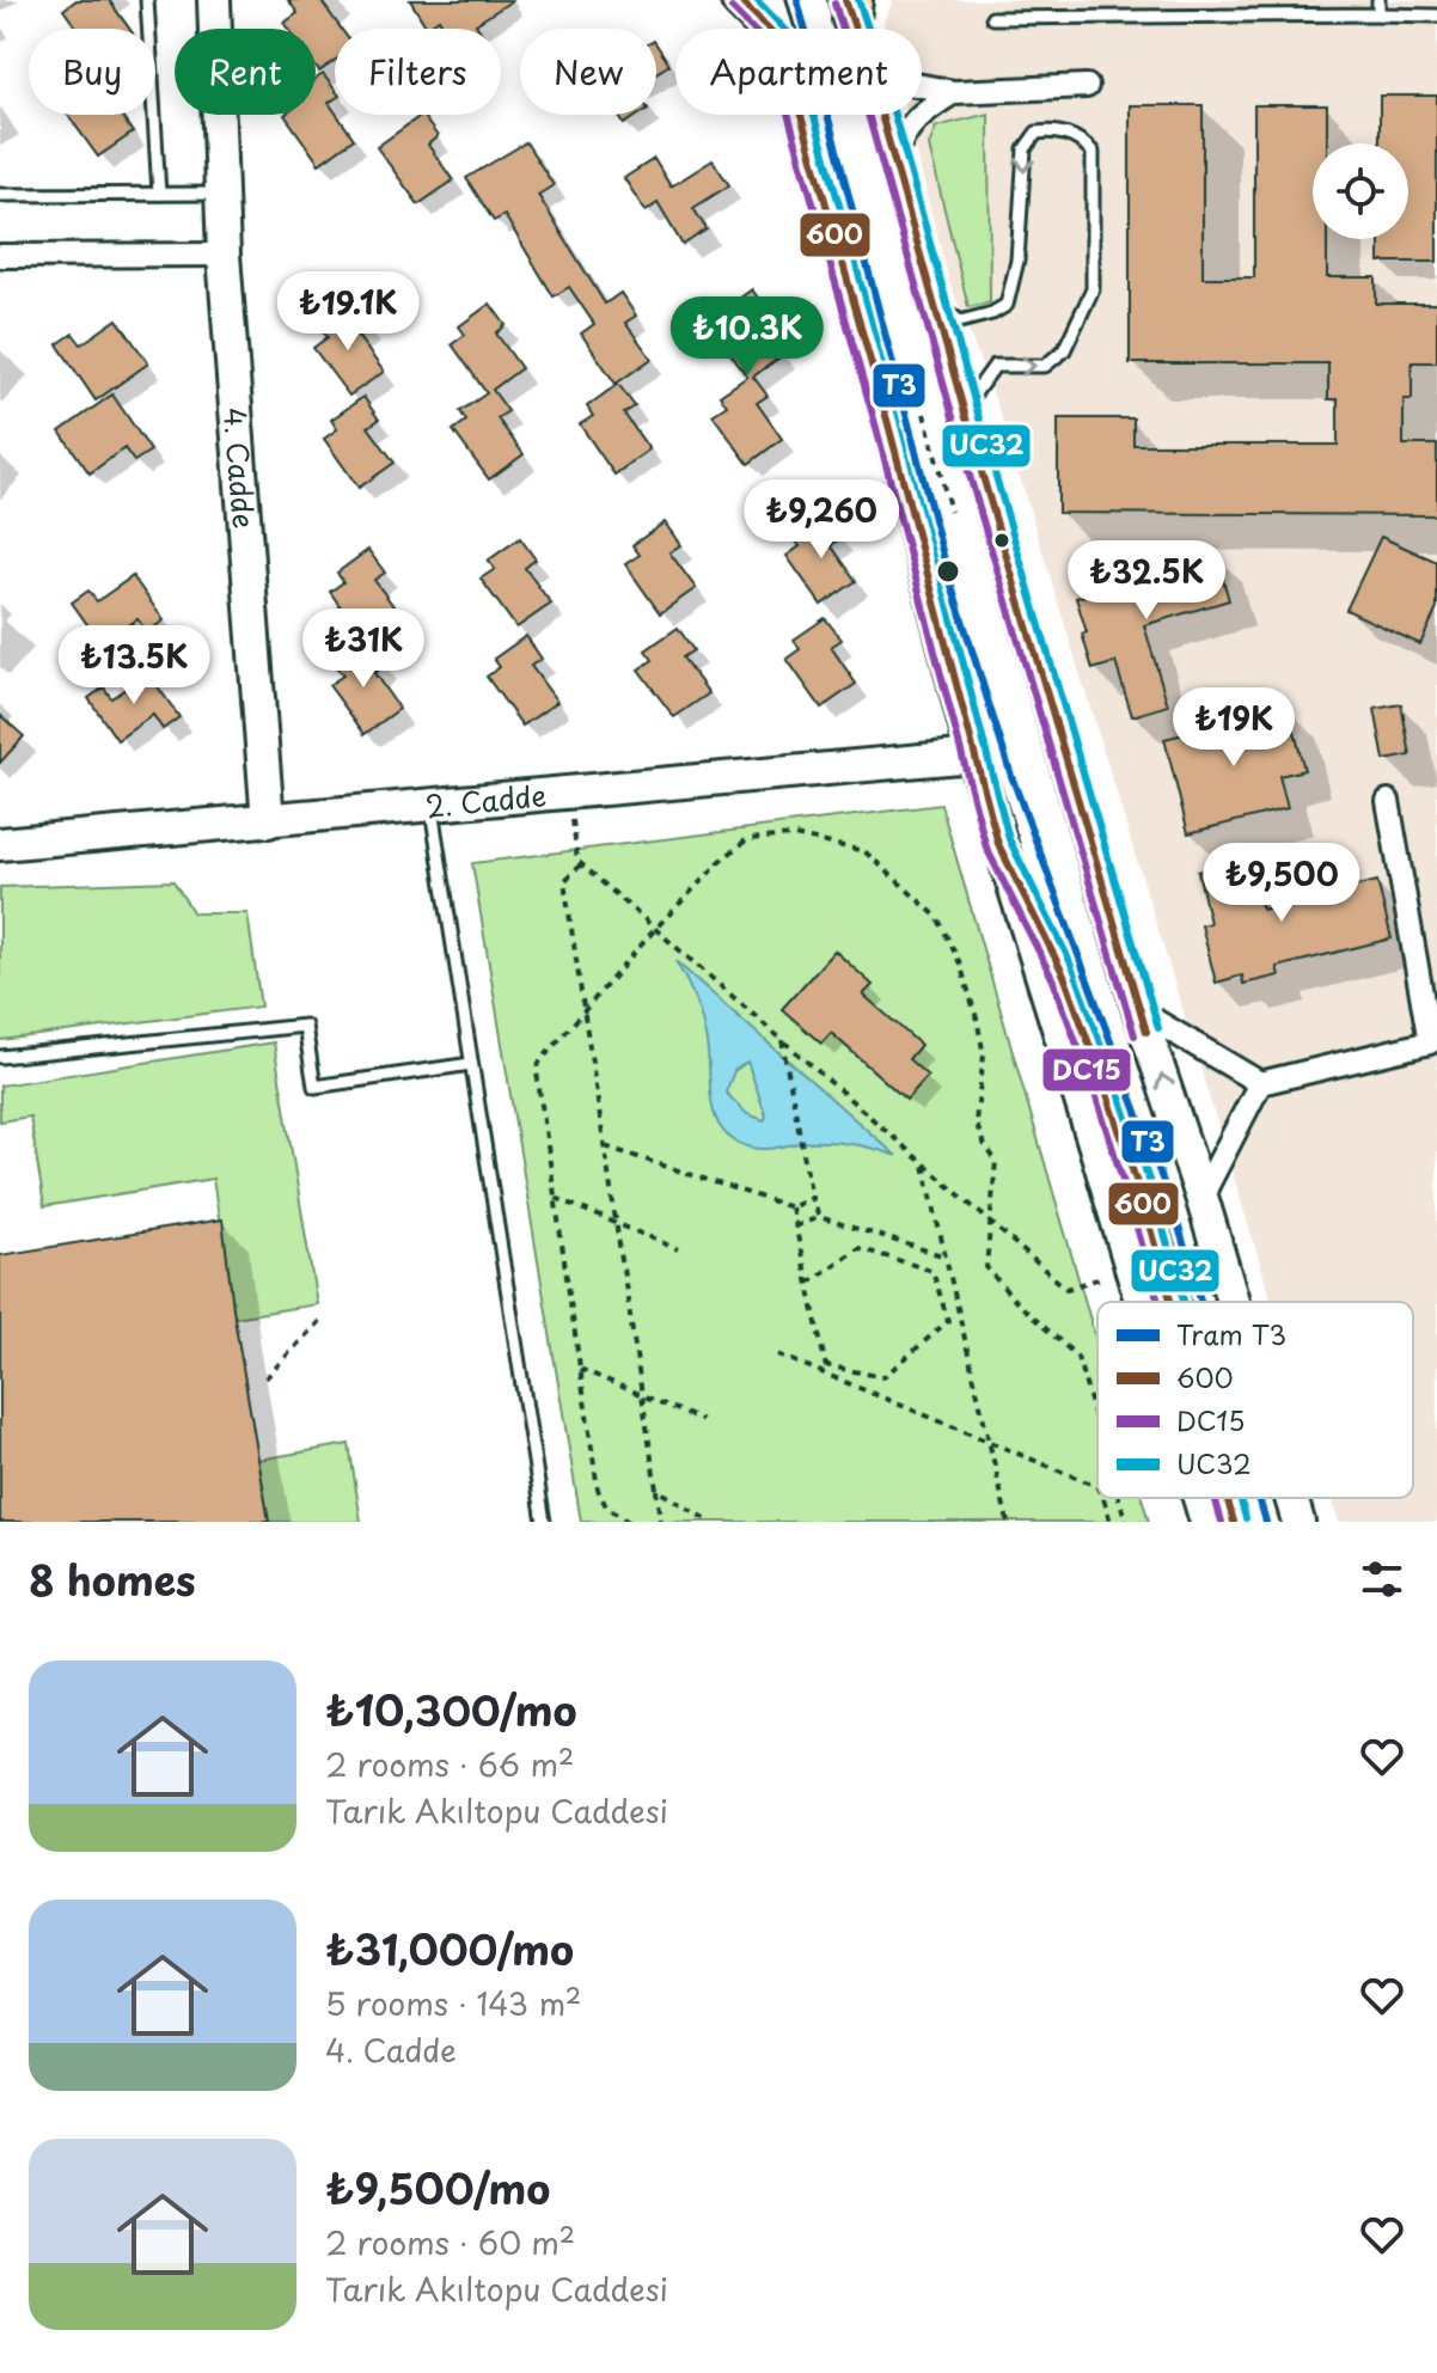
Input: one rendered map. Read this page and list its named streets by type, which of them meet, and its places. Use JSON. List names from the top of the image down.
{
  "streets": {
    "main road": ["4. Cadde", "2. Cadde"]
  },
  "crossings": [
    ["4. Cadde", "2. Cadde"]
  ],
  "lines": [
    "tram line T3",
    "transit line 600",
    "transit line UC32",
    "transit line DC15"
  ],
  "legend": [
    "Tram T3",
    "600",
    "DC15",
    "UC32"
  ],
  "page": {
    "chip": [
      "Buy",
      "Rent",
      "Filters",
      "New",
      "Apartment"
    ],
    "price": [
      "₺19.1K",
      "₺10.3K",
      "₺9,260",
      "₺32.5K",
      "₺31K",
      "₺13.5K",
      "₺19K",
      "₺9,500"
    ],
    "heading": "8 homes",
    "list": [
      {
        "name": "₺10,300/mo",
        "note": "2 rooms · 66 m² · Tarık Akıltopu Caddesi"
      },
      {
        "name": "₺31,000/mo",
        "note": "5 rooms · 143 m² · 4. Cadde"
      },
      {
        "name": "₺9,500/mo",
        "note": "2 rooms · 60 m² · Tarık Akıltopu Caddesi"
      }
    ]
  }
}
